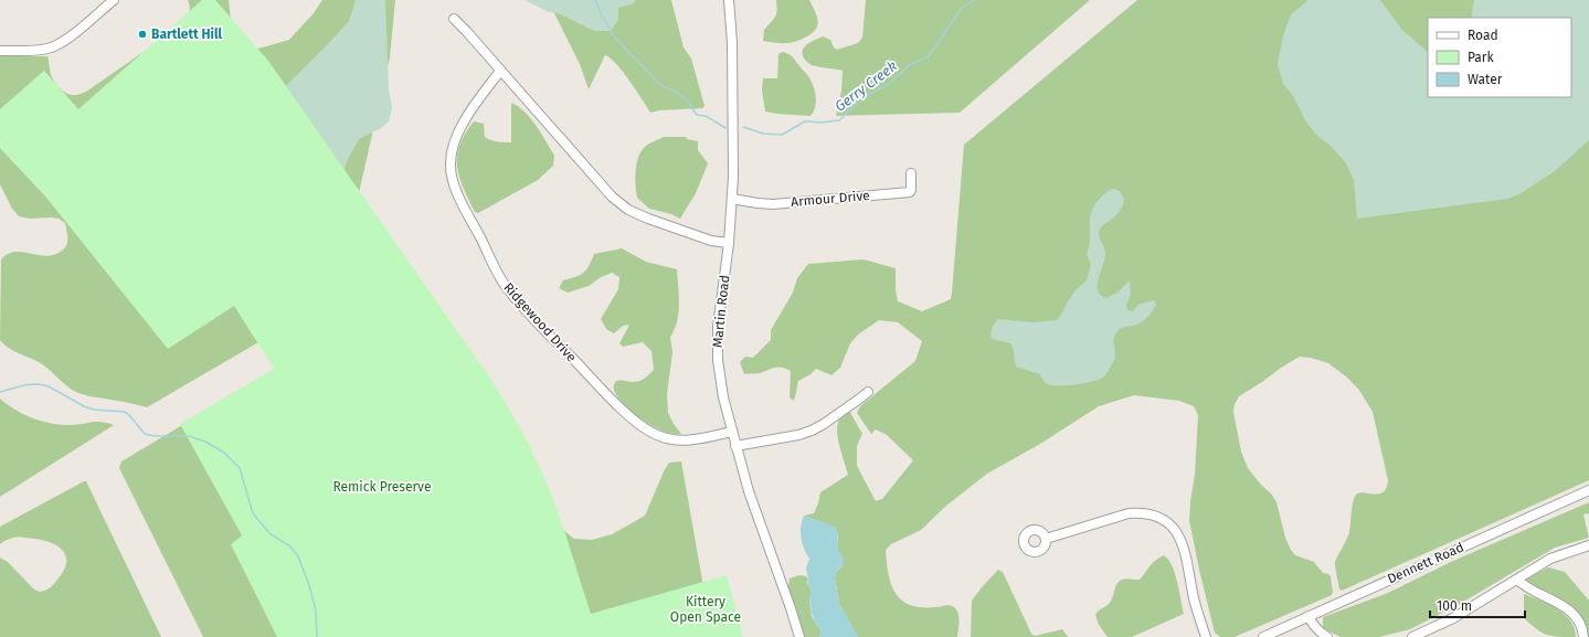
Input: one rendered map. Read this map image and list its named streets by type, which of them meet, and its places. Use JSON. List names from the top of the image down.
{
  "streets": {
    "street": [
      "Armour Drive",
      "Martin Road",
      "Ridgewood Drive",
      "Dennett Road"
    ]
  },
  "crossings": [
    ["Armour Drive", "Martin Road"],
    ["Martin Road", "Ridgewood Drive"]
  ],
  "water": ["Gerry Creek"],
  "parks": ["Remick Preserve", "Kittery Open Space"],
  "places": ["Bartlett Hill"],
  "legend": ["Road", "Park", "Water"],
  "scale_bar": "100 m"
}
